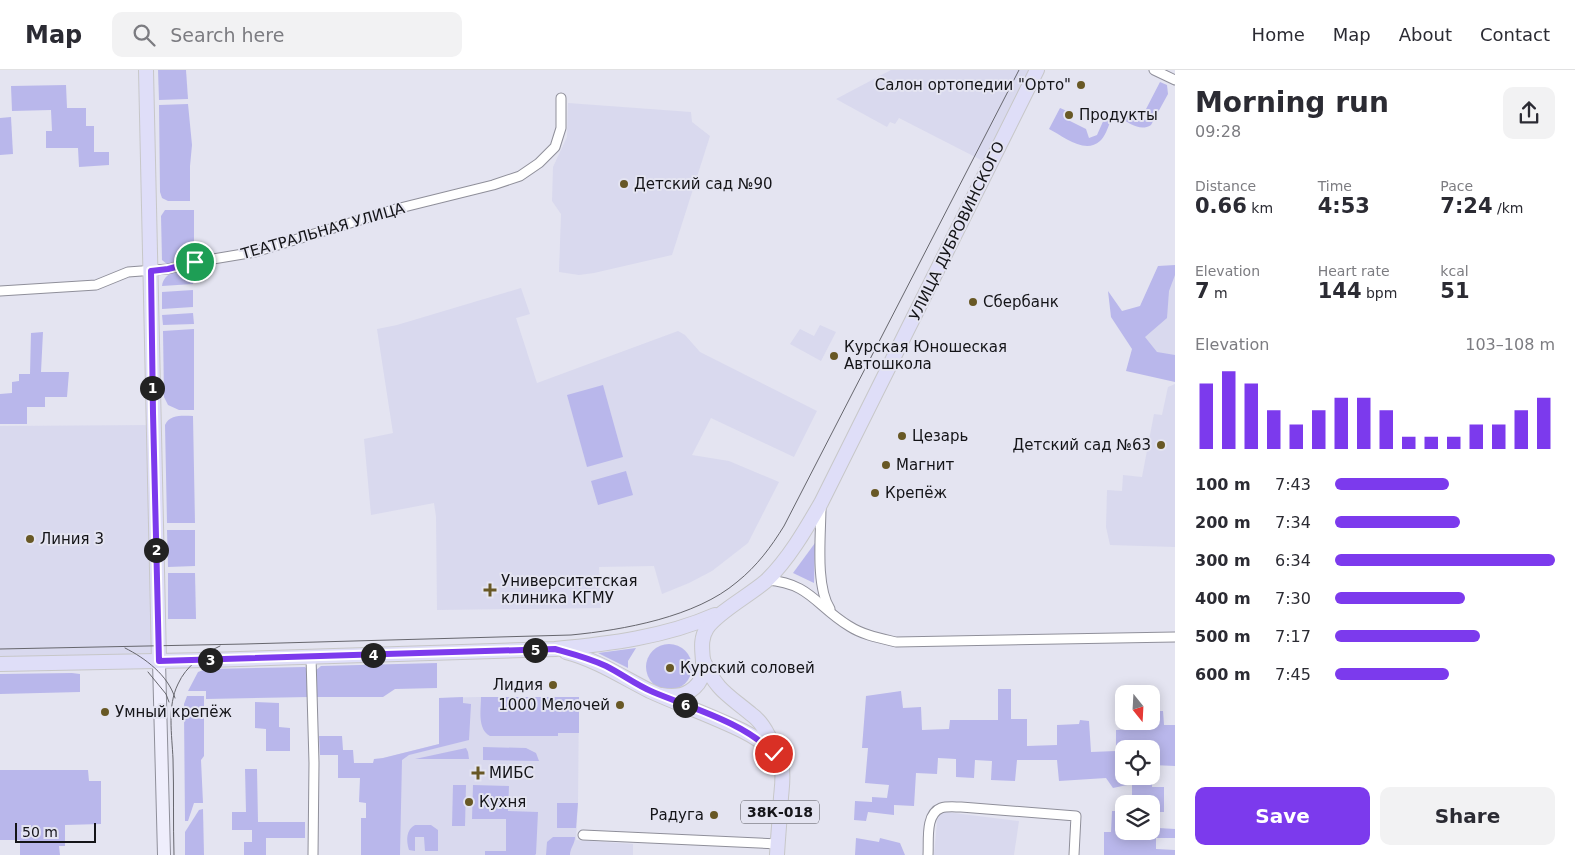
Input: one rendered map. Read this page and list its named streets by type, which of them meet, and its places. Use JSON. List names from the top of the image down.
{
  "streets": {
    "main road": ["УЛИЦА ДУБРОВИНСКОГО", "38К-018"],
    "street": ["ТЕАТРАЛЬНАЯ УЛИЦА"]
  },
  "places": {
    "other": [
      "Салон ортопедии \"Орто\"",
      "Продукты",
      "Детский сад №90",
      "Сбербанк",
      "Курская Юношеская Автошкола",
      "Цезарь",
      "Детский сад №63",
      "Магнит",
      "Крепёж",
      "Линия 3",
      "Курский соловей",
      "Лидия",
      "1000 Мелочей",
      "Умный крепёж",
      "Кухня",
      "Радуга"
    ],
    "health": ["Университетская клиника КГМУ", "МИБС"]
  },
  "scale_bar": "50 m",
  "north": "bottom",
  "page": {
    "header": "Map",
    "search": "Search here",
    "nav": [
      "Home",
      "Map",
      "About",
      "Contact"
    ],
    "heading": ["Morning run", "09:28"],
    "stats": [
      ["Distance", "0.66 km"],
      ["Time", "4:53"],
      ["Pace", "7:24 /km"],
      ["Elevation", "7 m"],
      ["Heart rate", "144 bpm"],
      ["kcal", "51"]
    ],
    "chart": ["Elevation", "103–108 m"],
    "pins": [
      "1",
      "2",
      "5",
      "4",
      "3",
      "6"
    ],
    "list": [
      {
        "name": "100 m",
        "note": "7:43"
      },
      {
        "name": "200 m",
        "note": "7:34"
      },
      {
        "name": "300 m",
        "note": "6:34"
      },
      {
        "name": "400 m",
        "note": "7:30"
      },
      {
        "name": "500 m",
        "note": "7:17"
      },
      {
        "name": "600 m",
        "note": "7:45"
      }
    ],
    "buttons": ["Save", "Share"],
    "scale": "50 m"
  }
}
